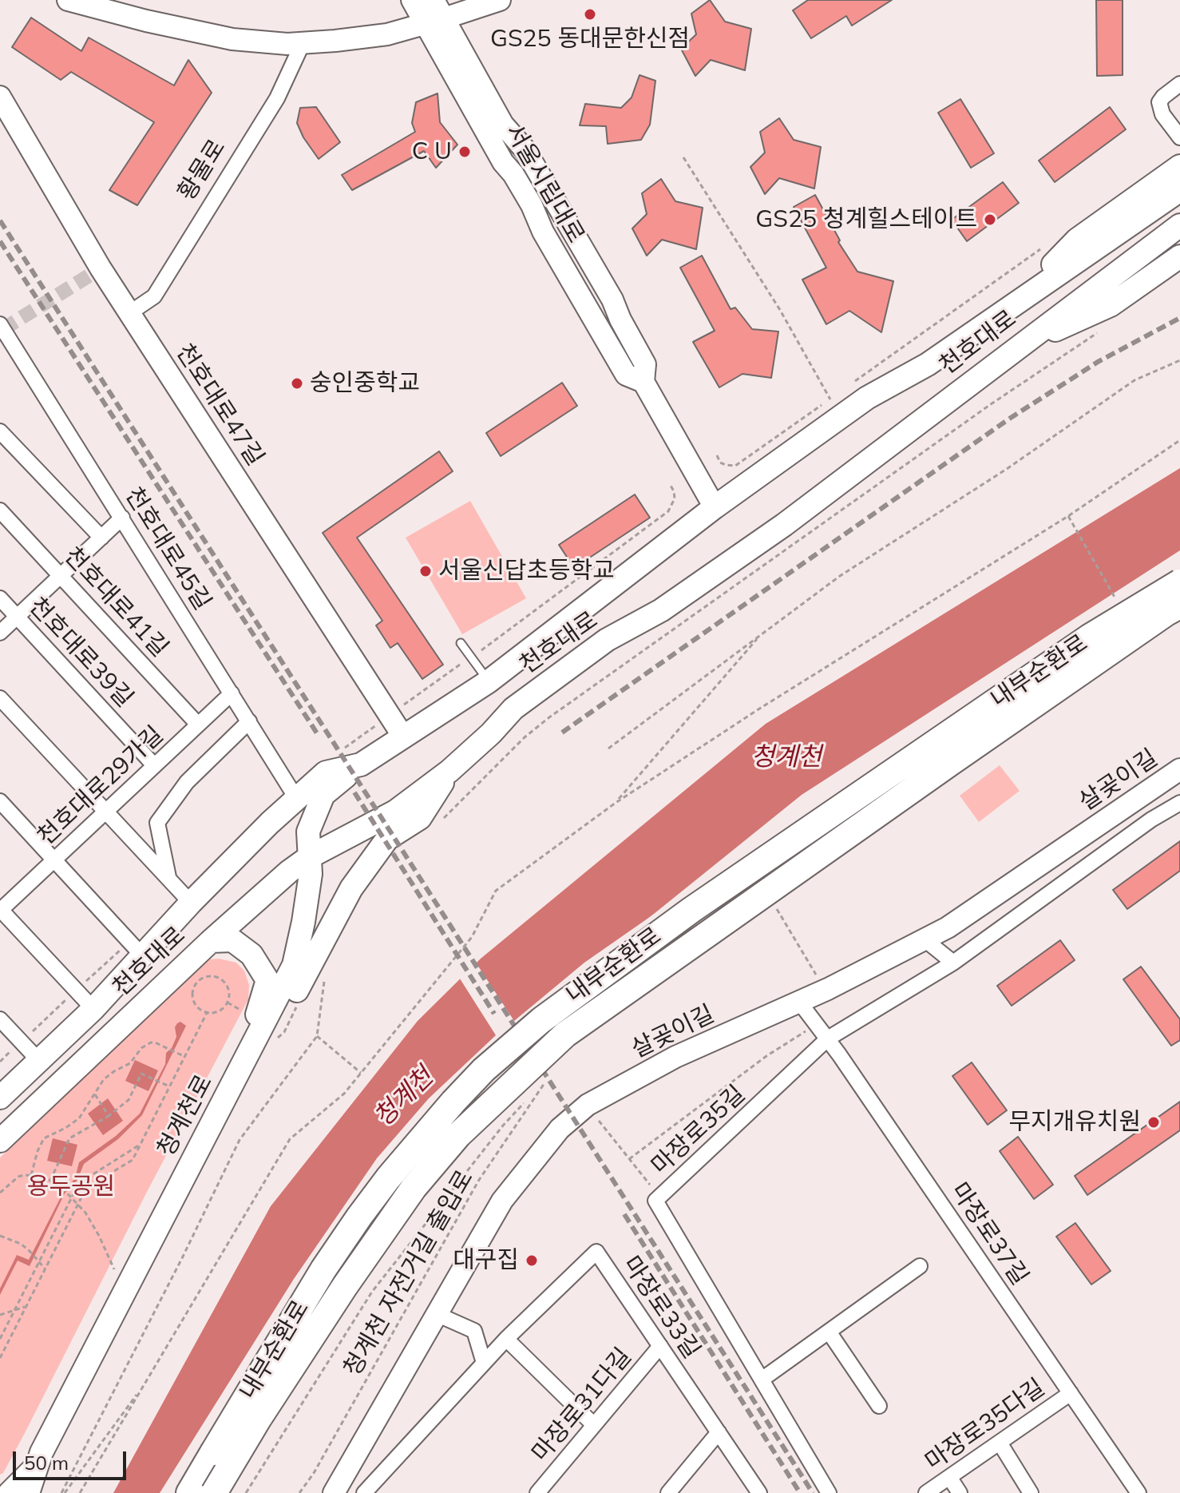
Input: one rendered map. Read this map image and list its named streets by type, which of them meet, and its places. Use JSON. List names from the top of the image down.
{
  "streets": {
    "highway": ["내부순환로"],
    "main road": [
      "서울시립대로",
      "천호대로",
      "천호대로47길",
      "살곶이길",
      "청계천로"
    ],
    "street": [
      "황물로",
      "천호대로45길",
      "천호대로41길",
      "천호대로39길",
      "천호대로29가길",
      "마장로35길",
      "마장로37길",
      "마장로33길",
      "마장로31다길",
      "마장로35다길"
    ],
    "path": ["청계천 자전거길 출입로"]
  },
  "crossings": [
    ["황물로", "천호대로47길"],
    ["서울시립대로", "천호대로"],
    ["천호대로", "천호대로47길"],
    ["천호대로", "천호대로45길"],
    ["천호대로", "청계천로"],
    ["천호대로45길", "천호대로29가길"],
    ["천호대로41길", "천호대로29가길"],
    ["천호대로39길", "천호대로29가길"],
    ["살곶이길", "마장로37길"],
    ["마장로35길", "마장로37길"],
    ["마장로37길", "마장로35다길"],
    ["마장로33길", "마장로31다길"]
  ],
  "water": ["청계천"],
  "parks": ["용두공원"],
  "places": [
    "GS25 동대문한신점",
    "C U",
    "GS25 청계힐스테이트",
    "숭인중학교",
    "서울신답초등학교",
    "무지개유치원",
    "대구집"
  ],
  "scale_bar": "50 m"
}
